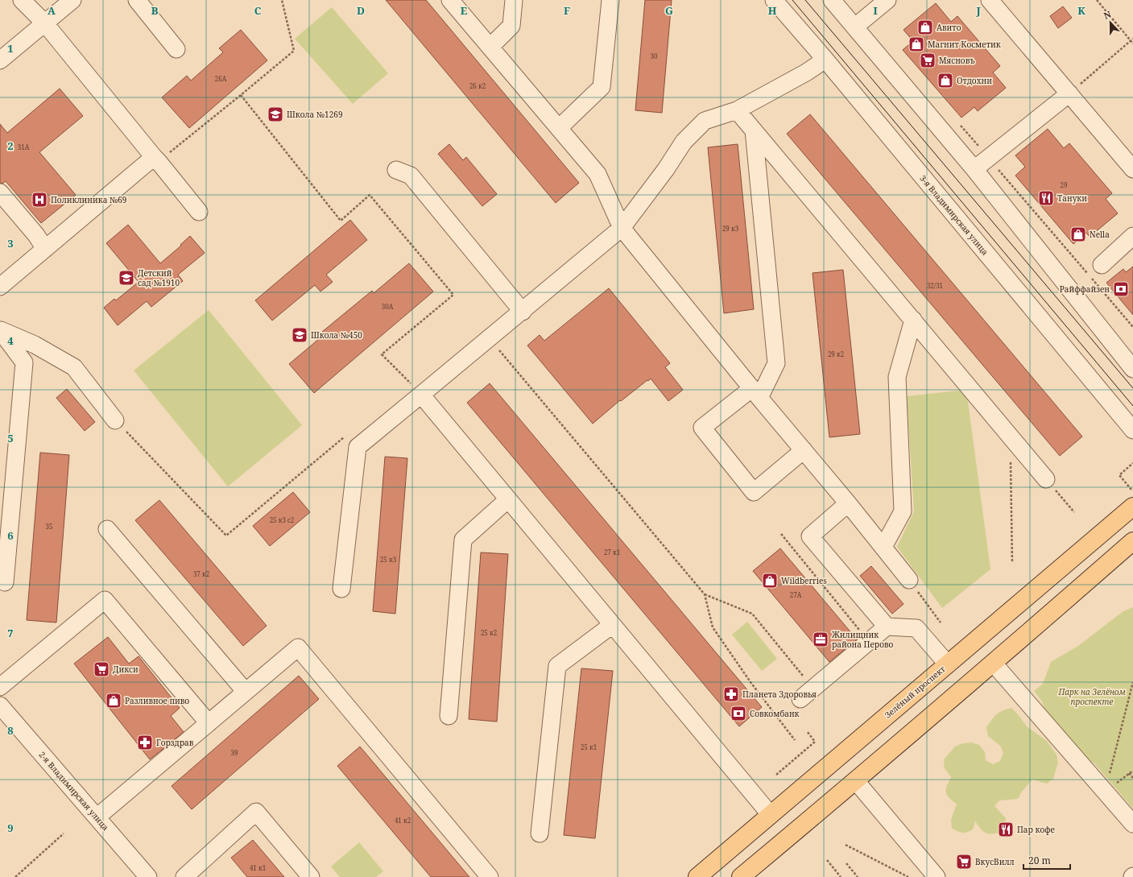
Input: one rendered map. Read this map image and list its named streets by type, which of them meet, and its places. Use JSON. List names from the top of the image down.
{
  "streets": {
    "main road": ["Зелёный проспект"],
    "street": ["3-я Владимирская улица", "2-я Владимирская улица"]
  },
  "parks": ["Парк на Зелёном проспекте"],
  "places": {
    "shop": [
      "Авито",
      "Магнит Косметик",
      "Отдохни",
      "Nella",
      "Wildberries",
      "Разливное пиво"
    ],
    "supermarket": ["Мясновъ", "Дикси", "ВкусВилл"],
    "school or university": ["Школа №1269", "Детский сад №1910", "Школа №450"],
    "restaurant": ["Тануки", "Пар кофе"],
    "hospital": ["Поликлиника №69"],
    "bank": ["Райффайзен", "Совкомбанк"],
    "office": ["Жилищник района Перово"],
    "pharmacy": ["Планета Здоровья", "Горздрав"]
  },
  "house_numbers": [
    "30",
    "26А",
    "26 к2",
    "31А",
    "29",
    "29 к3",
    "32/31",
    "30А",
    "29 к2",
    "25 к3 с2",
    "35",
    "27 к1",
    "25 к3",
    "37 к2",
    "27А",
    "25 к2",
    "25 к1",
    "39",
    "41 к2",
    "41 к1"
  ],
  "scale_bar": "20 m",
  "north": "top",
  "grid": {
    "columns": [
      "A",
      "B",
      "C",
      "D",
      "E",
      "F",
      "G",
      "H",
      "I",
      "J",
      "K"
    ],
    "rows": [
      "1",
      "2",
      "3",
      "4",
      "5",
      "6",
      "7",
      "8",
      "9"
    ]
  }
}
